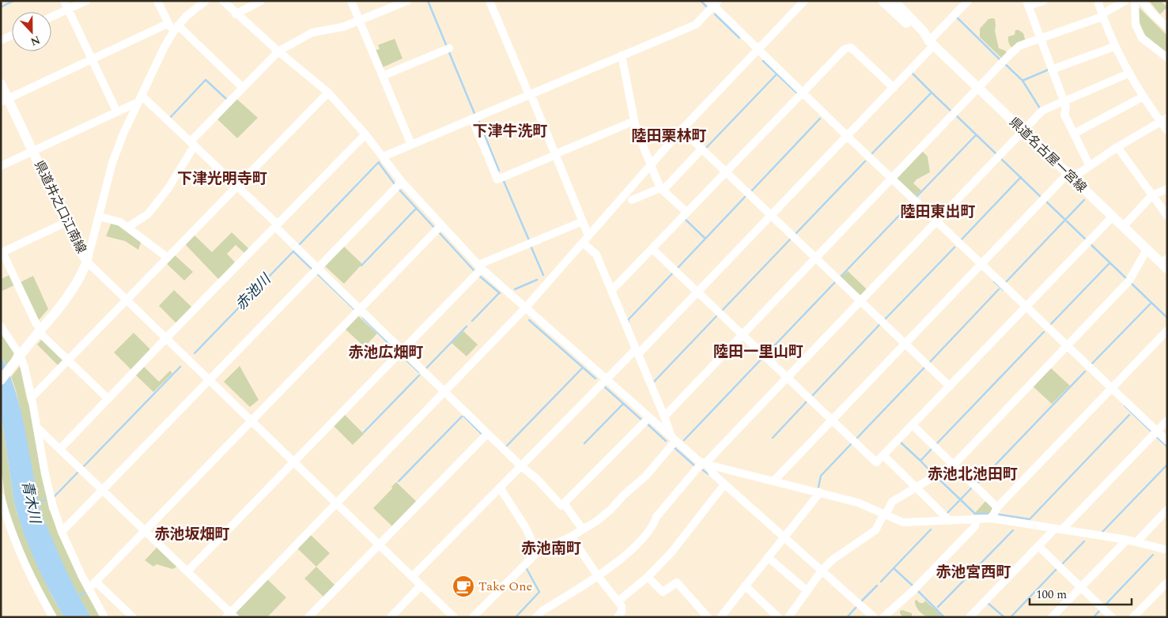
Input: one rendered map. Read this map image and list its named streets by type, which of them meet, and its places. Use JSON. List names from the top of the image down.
{
  "streets": {
    "main road": ["県道名古屋一宮線", "県道井之口江南線"]
  },
  "districts": [
    "下津牛洗町",
    "陸田栗林町",
    "下津光明寺町",
    "陸田東出町",
    "陸田一里山町",
    "赤池広畑町",
    "赤池北池田町",
    "赤池坂畑町",
    "赤池南町",
    "赤池宮西町"
  ],
  "water": ["赤池川", "青木川"],
  "places": {
    "cafe": ["Take One"]
  },
  "scale_bar": "100 m",
  "north": "bottom"
}
